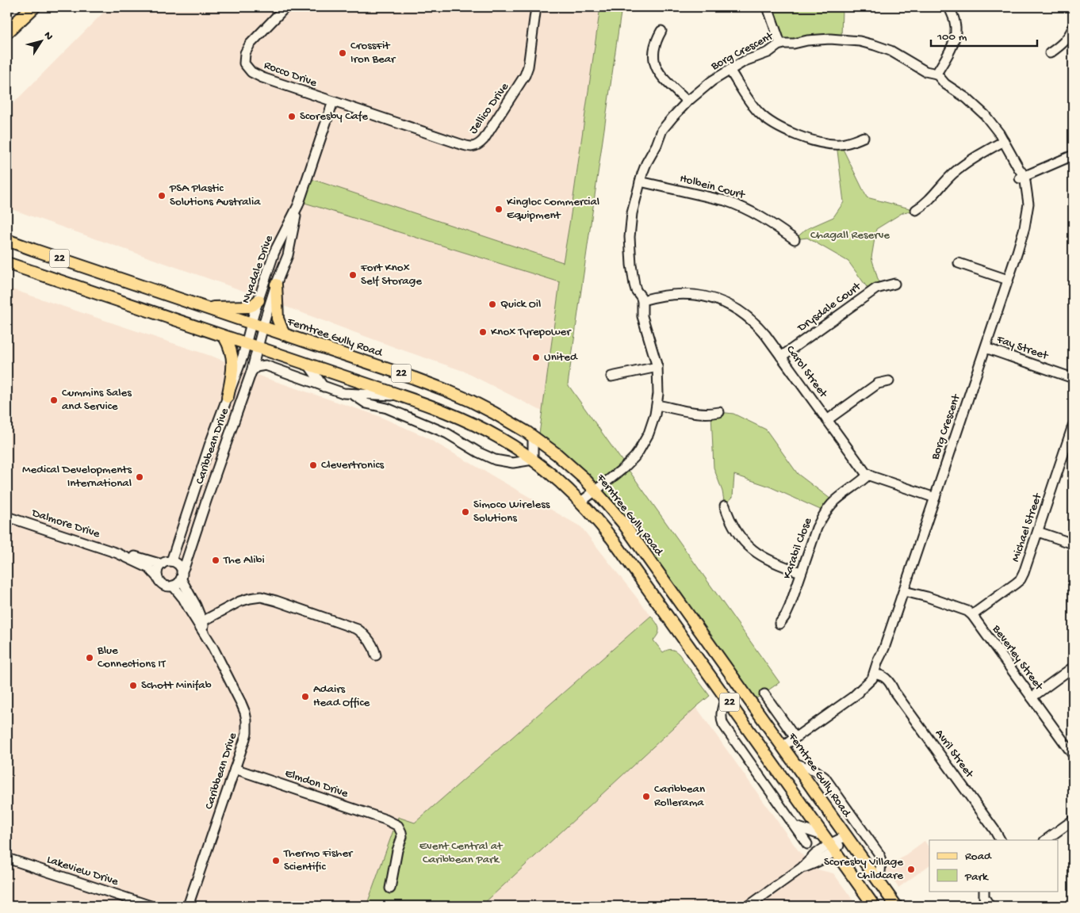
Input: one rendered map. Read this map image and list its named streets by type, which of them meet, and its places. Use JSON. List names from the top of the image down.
{
  "streets": {
    "main road": ["22", "Ferntree Gully Road"],
    "street": [
      "Borg Crescent",
      "Rocco Drive",
      "Jellico Drive",
      "Holbein Court",
      "Nyadale Drive",
      "Drysdale Court",
      "Fay Street",
      "Carol Street",
      "Caribbean Drive",
      "Dalmore Drive",
      "Michael Street",
      "Karabil Close",
      "Beverley Street",
      "Avril Street",
      "Elmdon Drive",
      "Lakeview Drive"
    ]
  },
  "crossings": [
    ["Borg Crescent", "Holbein Court"],
    ["Borg Crescent", "22"],
    ["Borg Crescent", "Ferntree Gully Road"],
    ["Borg Crescent", "Fay Street"],
    ["Borg Crescent", "Carol Street"],
    ["Borg Crescent", "Beverley Street"],
    ["Borg Crescent", "Avril Street"],
    ["Rocco Drive", "Jellico Drive"],
    ["Rocco Drive", "Nyadale Drive"],
    ["Jellico Drive", "Nyadale Drive"],
    ["22", "Nyadale Drive"],
    ["22", "Caribbean Drive"],
    ["Nyadale Drive", "Ferntree Gully Road"],
    ["Nyadale Drive", "Caribbean Drive"],
    ["Drysdale Court", "Carol Street"],
    ["Ferntree Gully Road", "Caribbean Drive"],
    ["Carol Street", "Karabil Close"],
    ["Caribbean Drive", "Dalmore Drive"],
    ["Caribbean Drive", "Elmdon Drive"],
    ["Michael Street", "Beverley Street"]
  ],
  "parks": ["Chagall Reserve", "Event Central at Caribbean Park"],
  "places": [
    "CrossFit Iron Bear",
    "Scoresby Cafe",
    "PSA Plastic Solutions Australia",
    "Kingloc Commercial Equipment",
    "Fort Knox Self Storage",
    "Quick Oil",
    "Knox Tyrepower",
    "United",
    "Cummins Sales and Service",
    "Clevertronics",
    "Medical Developments International",
    "Simoco Wireless Solutions",
    "The Alibi",
    "Blue Connections IT",
    "Schott Minifab",
    "Adairs Head Office",
    "Caribbean Rollerama",
    "Thermo Fisher Scientific",
    "Scoresby Village Childcare"
  ],
  "legend": ["Road", "Park"],
  "scale_bar": "100 m",
  "north": "top right"
}
